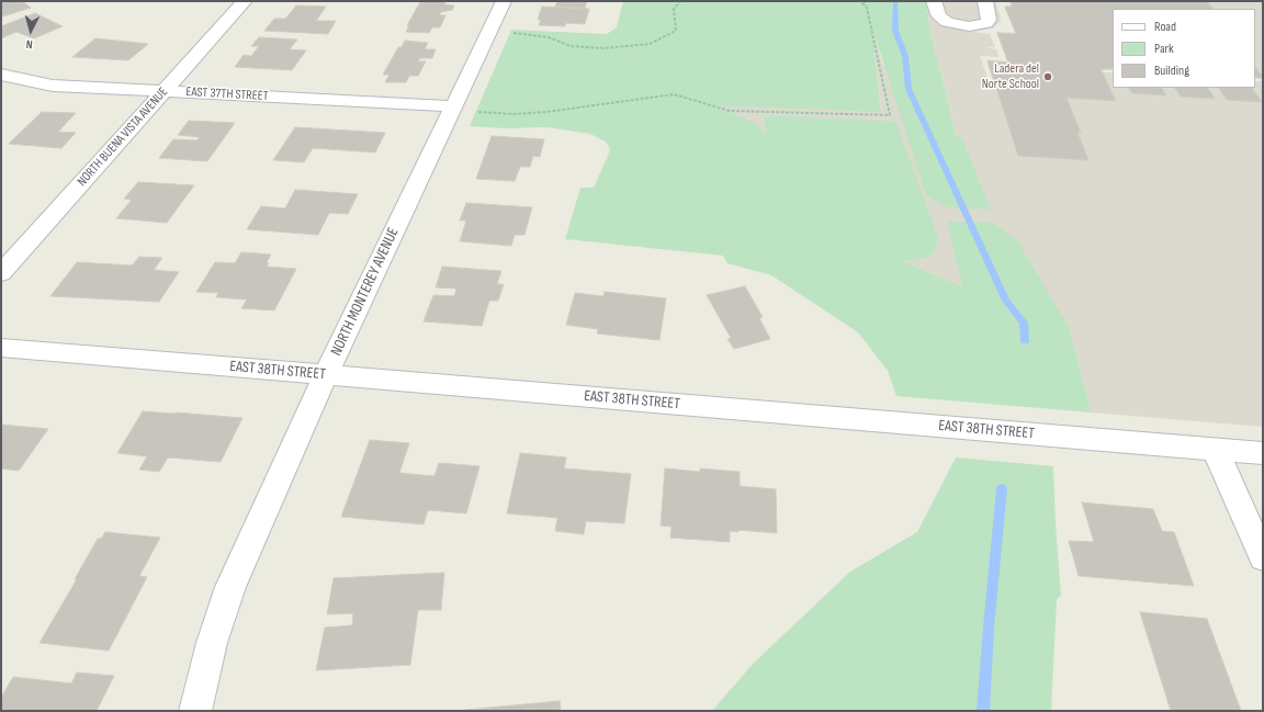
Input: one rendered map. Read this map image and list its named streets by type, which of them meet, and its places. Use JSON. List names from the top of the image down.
{
  "streets": {
    "street": [
      "EAST 37TH STREET",
      "NORTH BUENA VISTA AVENUE",
      "NORTH MONTEREY AVENUE",
      "EAST 38TH STREET"
    ]
  },
  "crossings": [
    ["EAST 37TH STREET", "NORTH BUENA VISTA AVENUE"],
    ["EAST 37TH STREET", "NORTH MONTEREY AVENUE"],
    ["NORTH MONTEREY AVENUE", "EAST 38TH STREET"]
  ],
  "places": ["Ladera del Norte School"],
  "legend": ["Road", "Park", "Building"],
  "north": "bottom"
}
